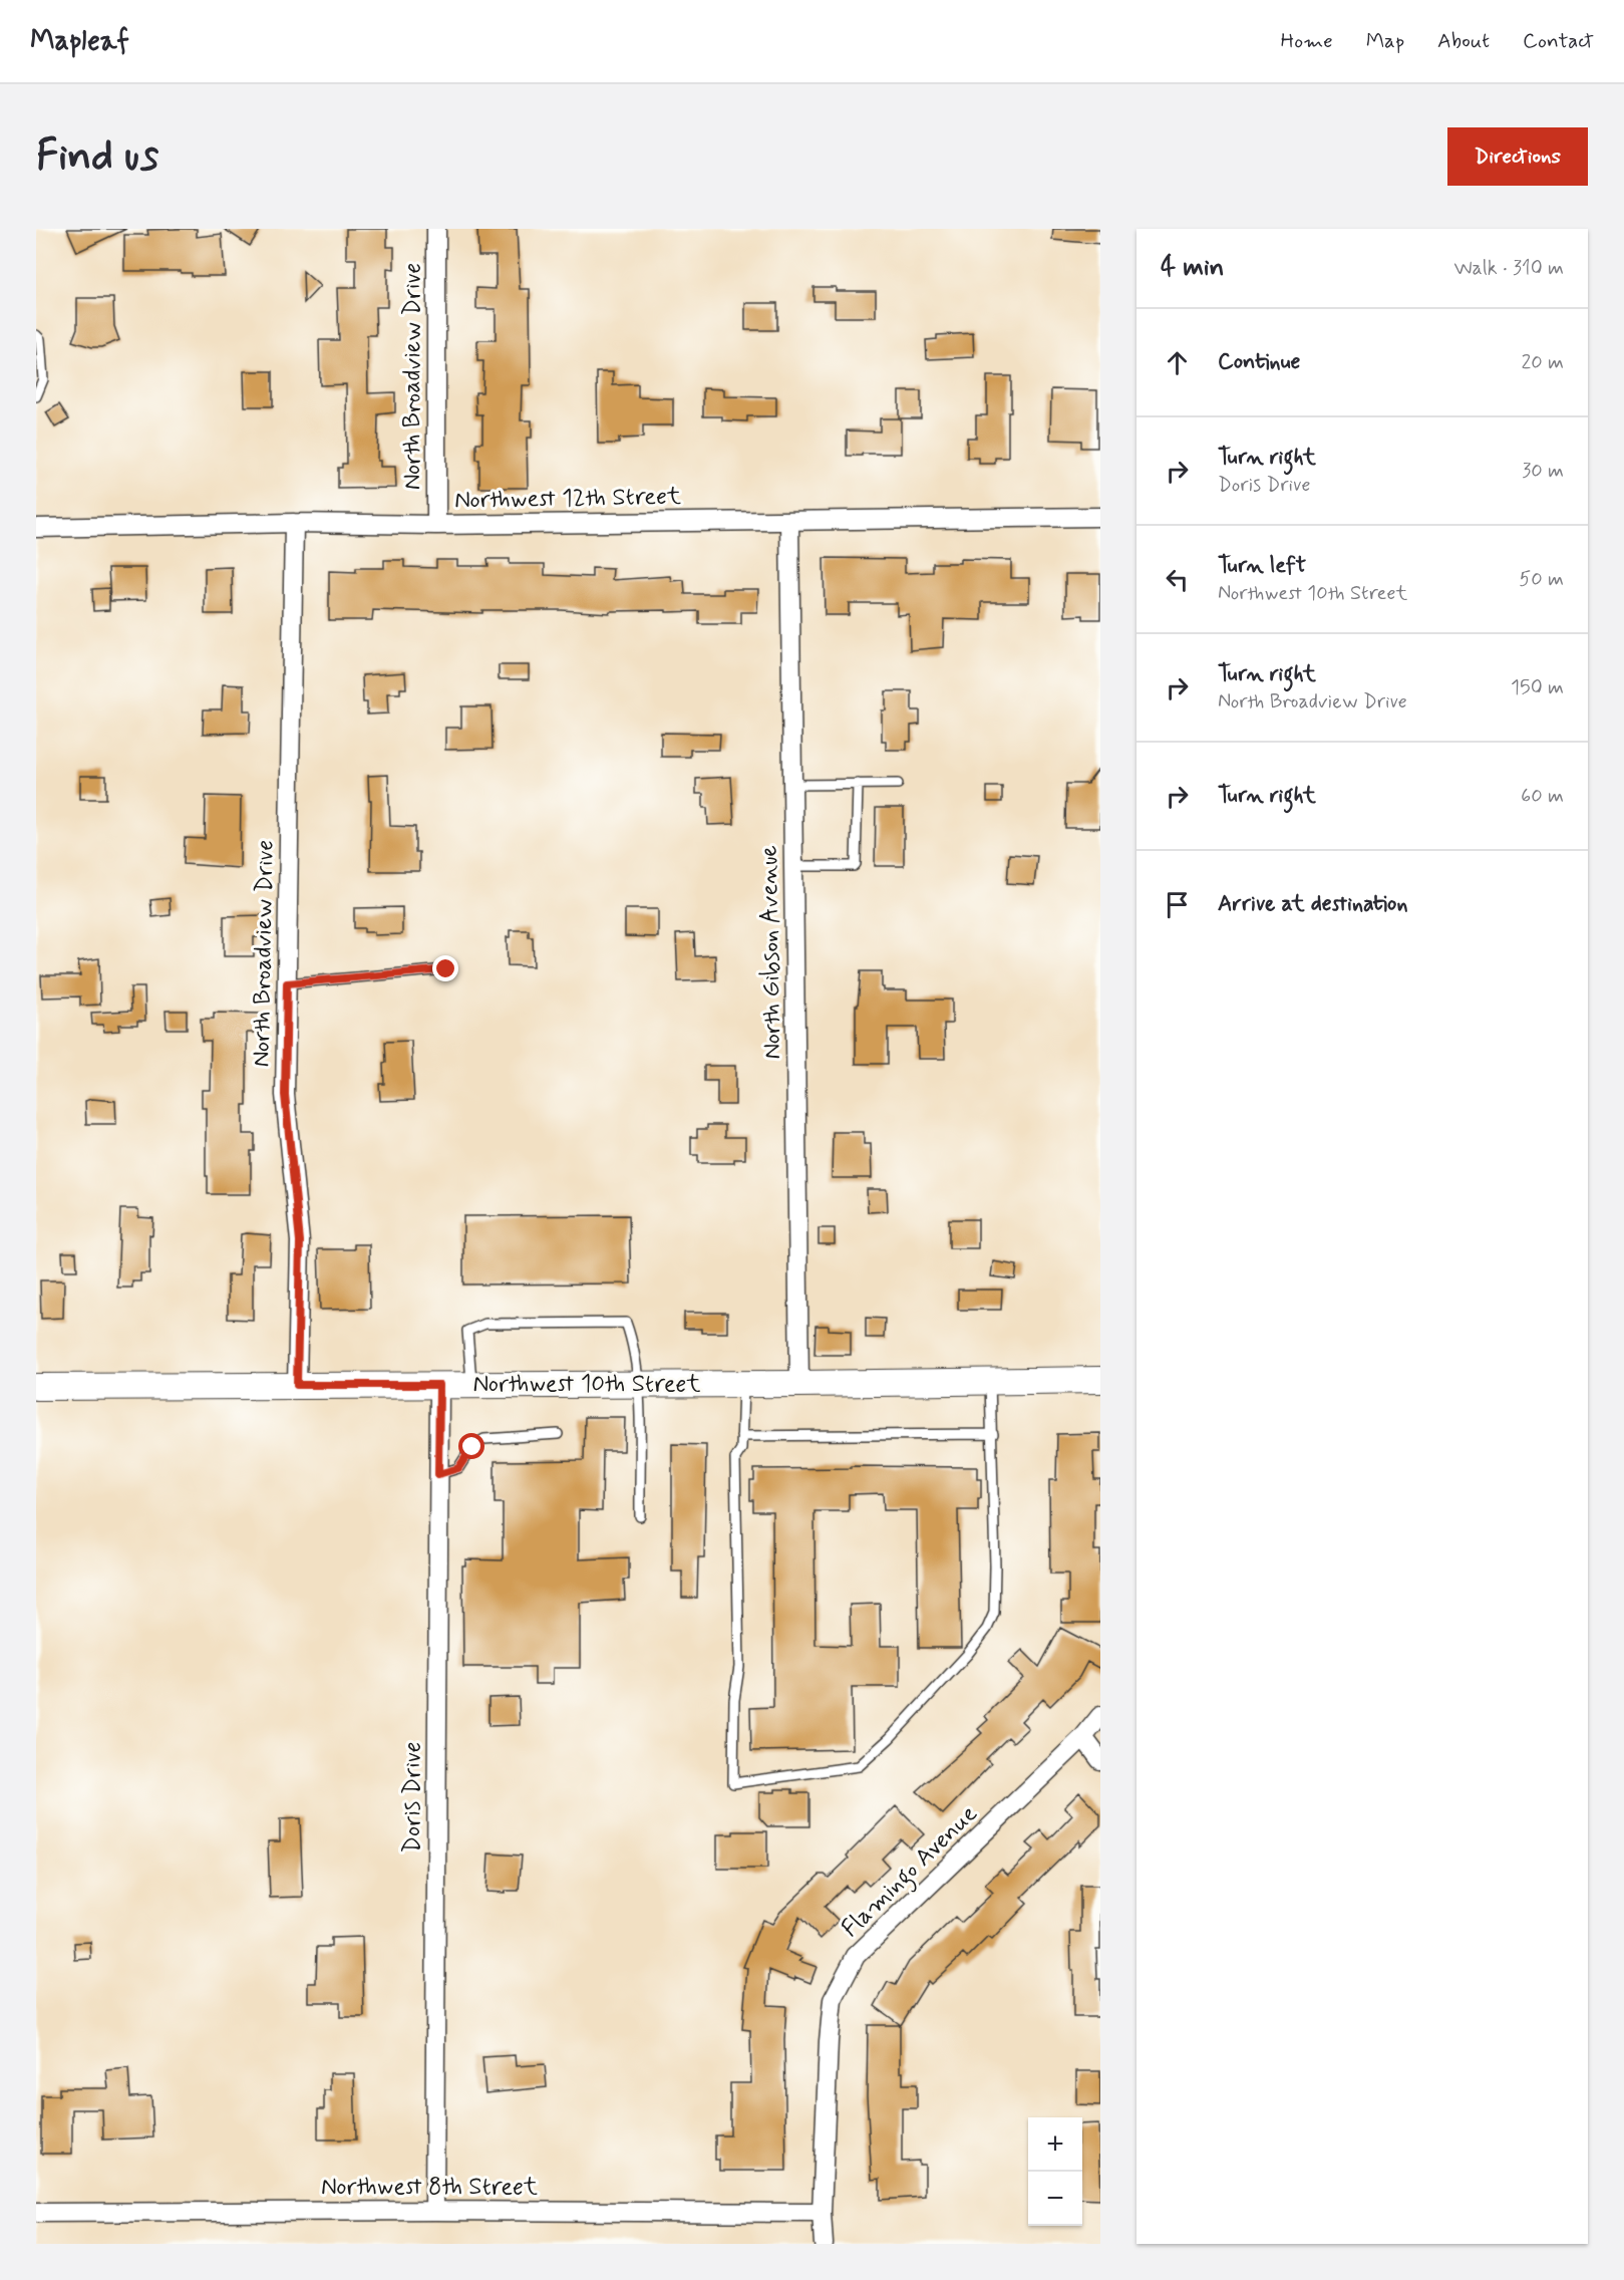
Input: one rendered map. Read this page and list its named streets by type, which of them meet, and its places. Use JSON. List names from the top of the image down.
{
  "streets": {
    "main road": ["Northwest 10th Street"],
    "street": [
      "North Broadview Drive",
      "Northwest 12th Street",
      "North Gibson Avenue",
      "Doris Drive",
      "Flamingo Avenue",
      "Northwest 8th Street"
    ]
  },
  "crossings": [
    ["North Broadview Drive", "Northwest 12th Street"],
    ["North Broadview Drive", "Northwest 10th Street"],
    ["Northwest 12th Street", "North Gibson Avenue"],
    ["North Gibson Avenue", "Northwest 10th Street"],
    ["Northwest 10th Street", "Doris Drive"],
    ["Doris Drive", "Northwest 8th Street"],
    ["Flamingo Avenue", "Northwest 8th Street"]
  ],
  "page": {
    "header": "Mapleaf",
    "nav": [
      "Home",
      "Map",
      "About",
      "Contact"
    ],
    "buttons": "Directions",
    "title": "Find us",
    "heading": ["4 min", "Walk · 310 m"],
    "list": [
      ["Continue", "20 m"],
      ["Turn right", "Doris Drive", "30 m"],
      ["Turn left", "Northwest 10th Street", "50 m"],
      ["Turn right", "North Broadview Drive", "150 m"],
      ["Turn right", "60 m"],
      "Arrive at destination"
    ],
    "map_buttons": ["+", "−"]
  }
}
